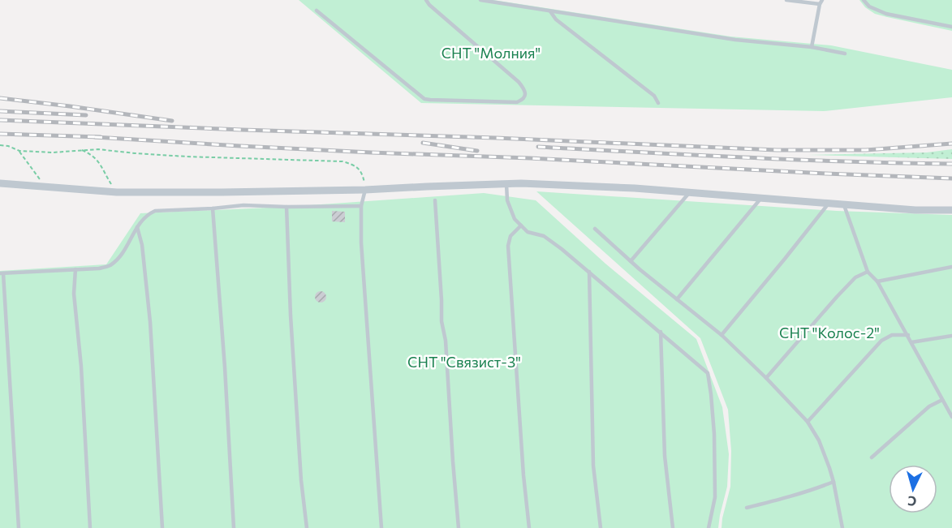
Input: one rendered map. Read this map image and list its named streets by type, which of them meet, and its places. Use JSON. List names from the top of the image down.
{
  "parks": ["СНТ \"Молния\"", "СНТ \"Колос-2\"", "СНТ \"Связист-3\""],
  "north": "bottom"
}
